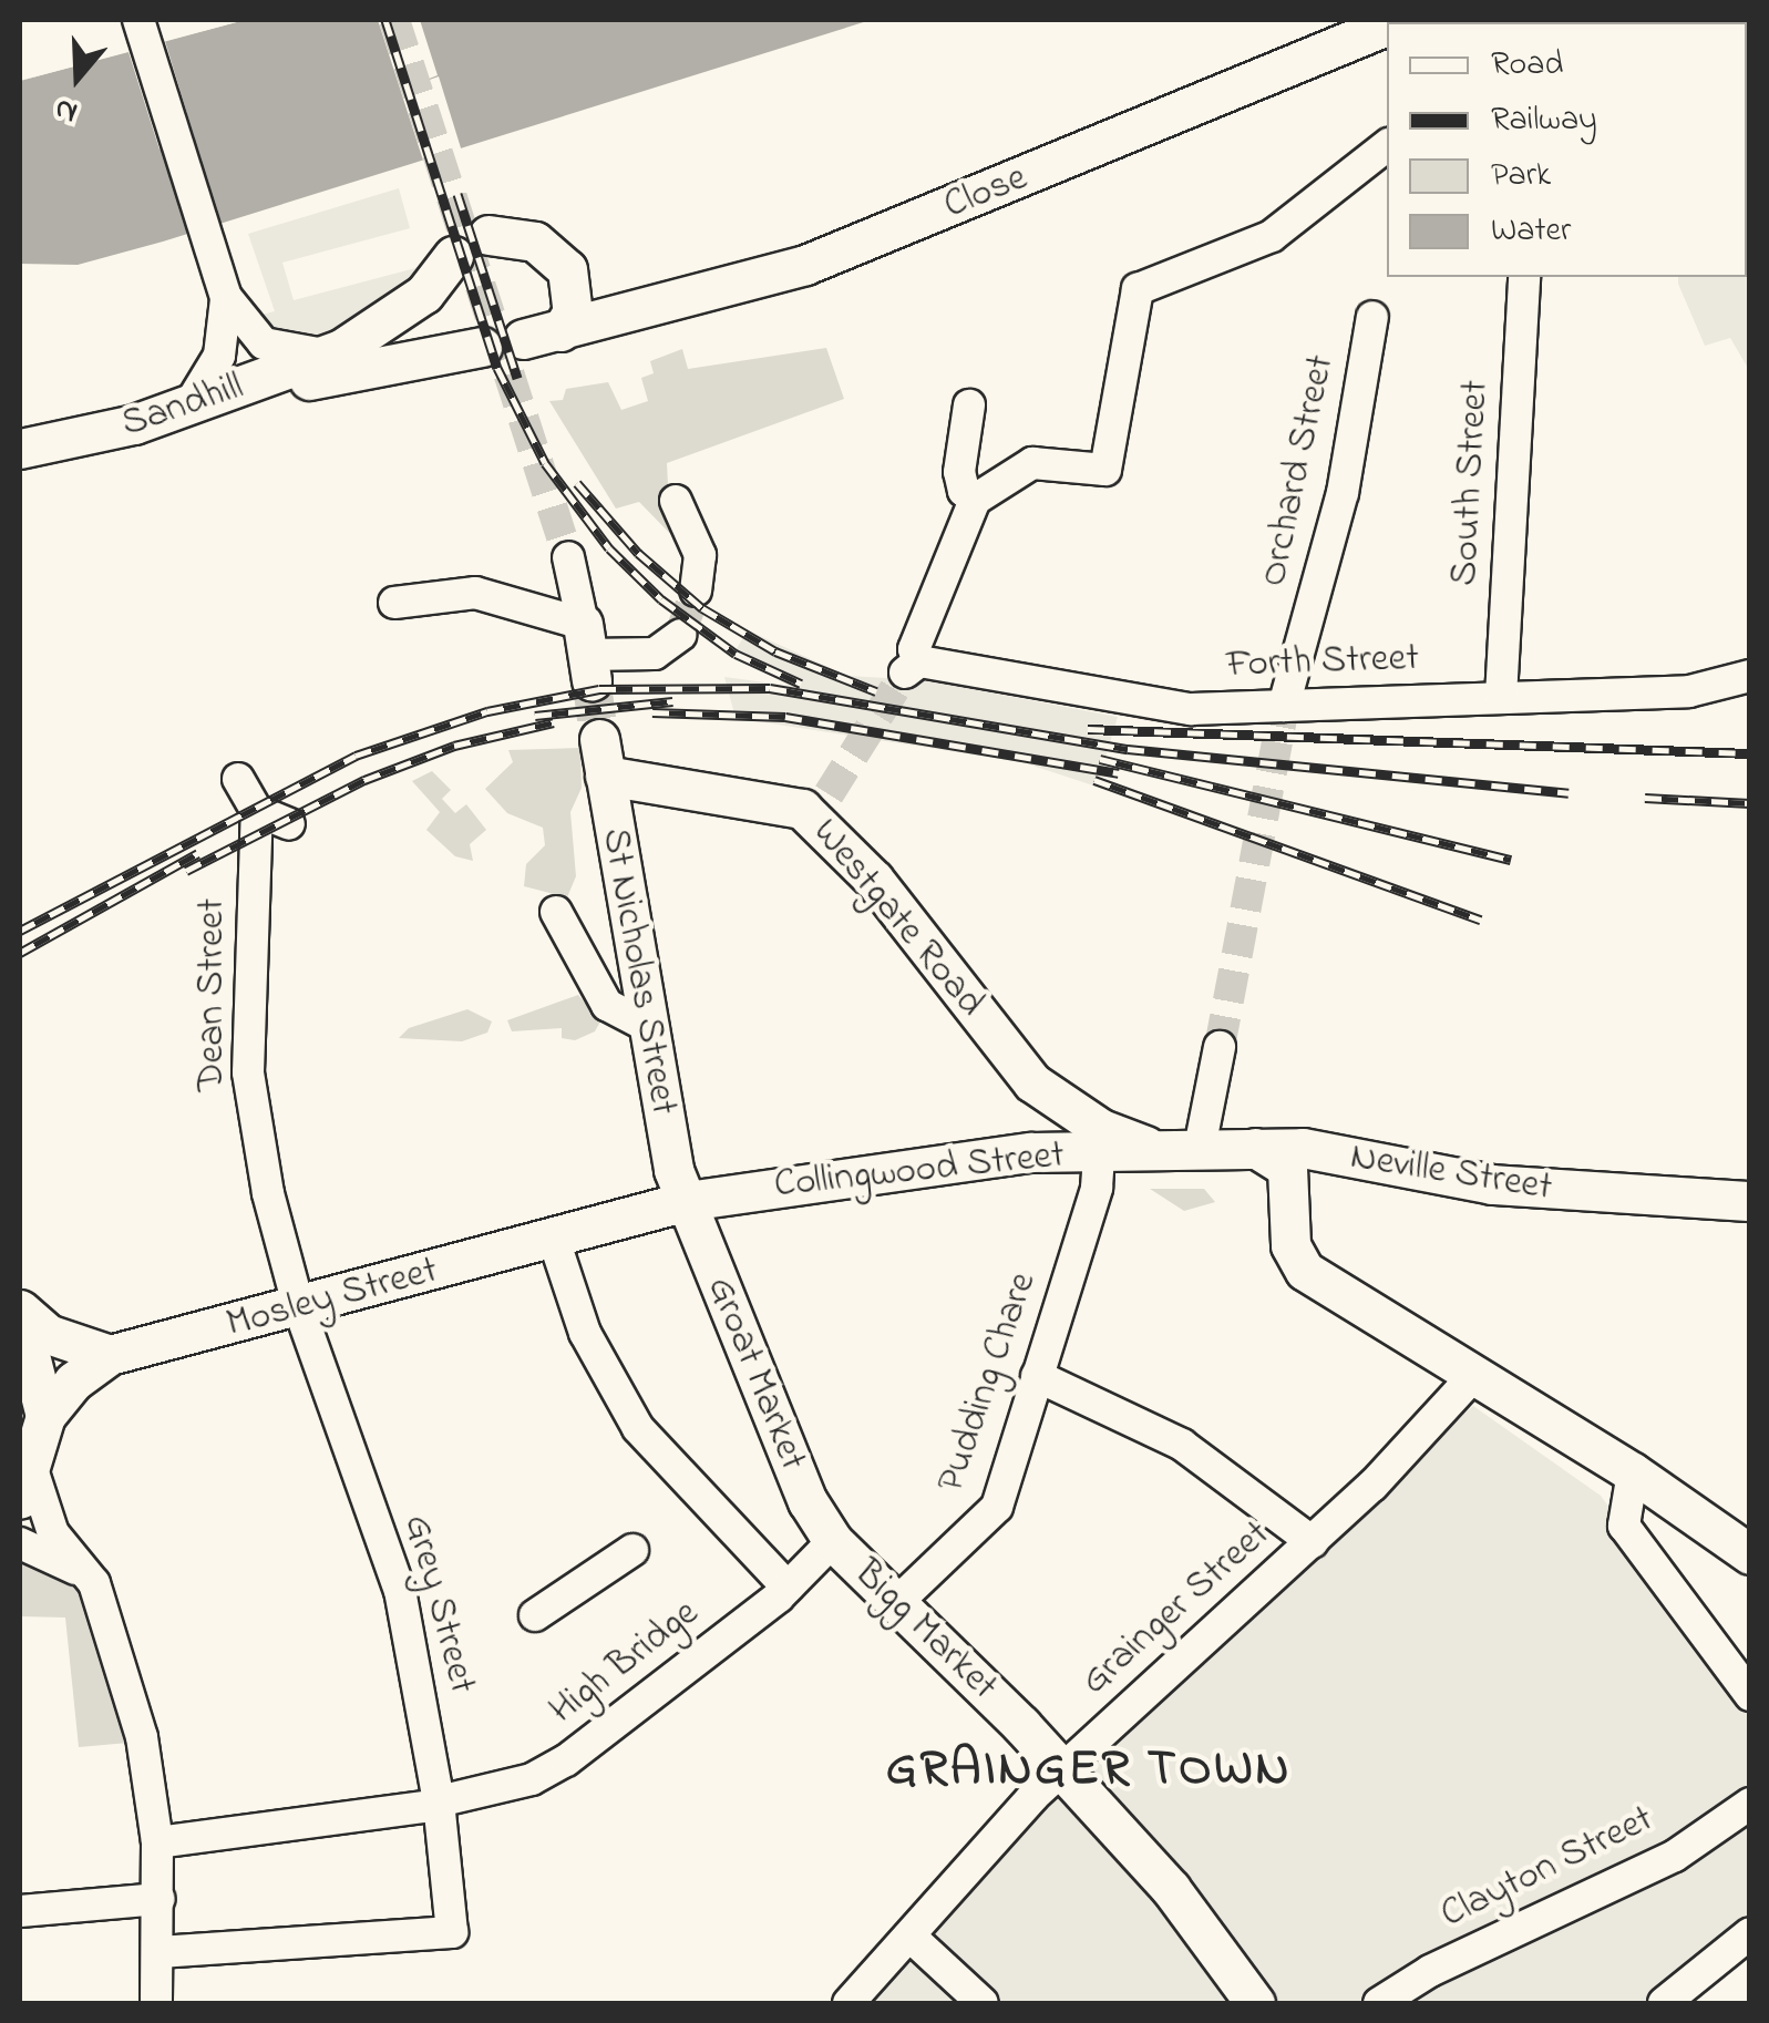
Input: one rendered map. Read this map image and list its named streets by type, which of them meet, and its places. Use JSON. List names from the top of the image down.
{
  "streets": {
    "main road": [
      "Close",
      "Sandhill",
      "Westgate Road",
      "St Nicholas Street",
      "Collingwood Street",
      "Neville Street",
      "Mosley Street",
      "Groat Market",
      "Bigg Market"
    ],
    "street": [
      "Orchard Street",
      "South Street",
      "Forth Street",
      "Dean Street",
      "Pudding Chare",
      "Grey Street",
      "Grainger Street",
      "High Bridge",
      "Clayton Street"
    ]
  },
  "crossings": [
    ["Orchard Street", "Forth Street"],
    ["South Street", "Forth Street"],
    ["Westgate Road", "St Nicholas Street"],
    ["Westgate Road", "Collingwood Street"],
    ["Westgate Road", "Neville Street"],
    ["St Nicholas Street", "Collingwood Street"],
    ["St Nicholas Street", "Groat Market"],
    ["Dean Street", "Mosley Street"],
    ["Dean Street", "Grey Street"],
    ["Collingwood Street", "Neville Street"],
    ["Collingwood Street", "Mosley Street"],
    ["Collingwood Street", "Groat Market"],
    ["Collingwood Street", "Pudding Chare"],
    ["Mosley Street", "Grey Street"],
    ["Groat Market", "Bigg Market"],
    ["Groat Market", "High Bridge"],
    ["Pudding Chare", "Bigg Market"],
    ["Grey Street", "High Bridge"],
    ["Grainger Street", "Bigg Market"],
    ["Bigg Market", "High Bridge"]
  ],
  "districts": ["GRAINGER TOWN"],
  "legend": [
    "Road",
    "Railway",
    "Park",
    "Water"
  ],
  "north": "bottom"
}
